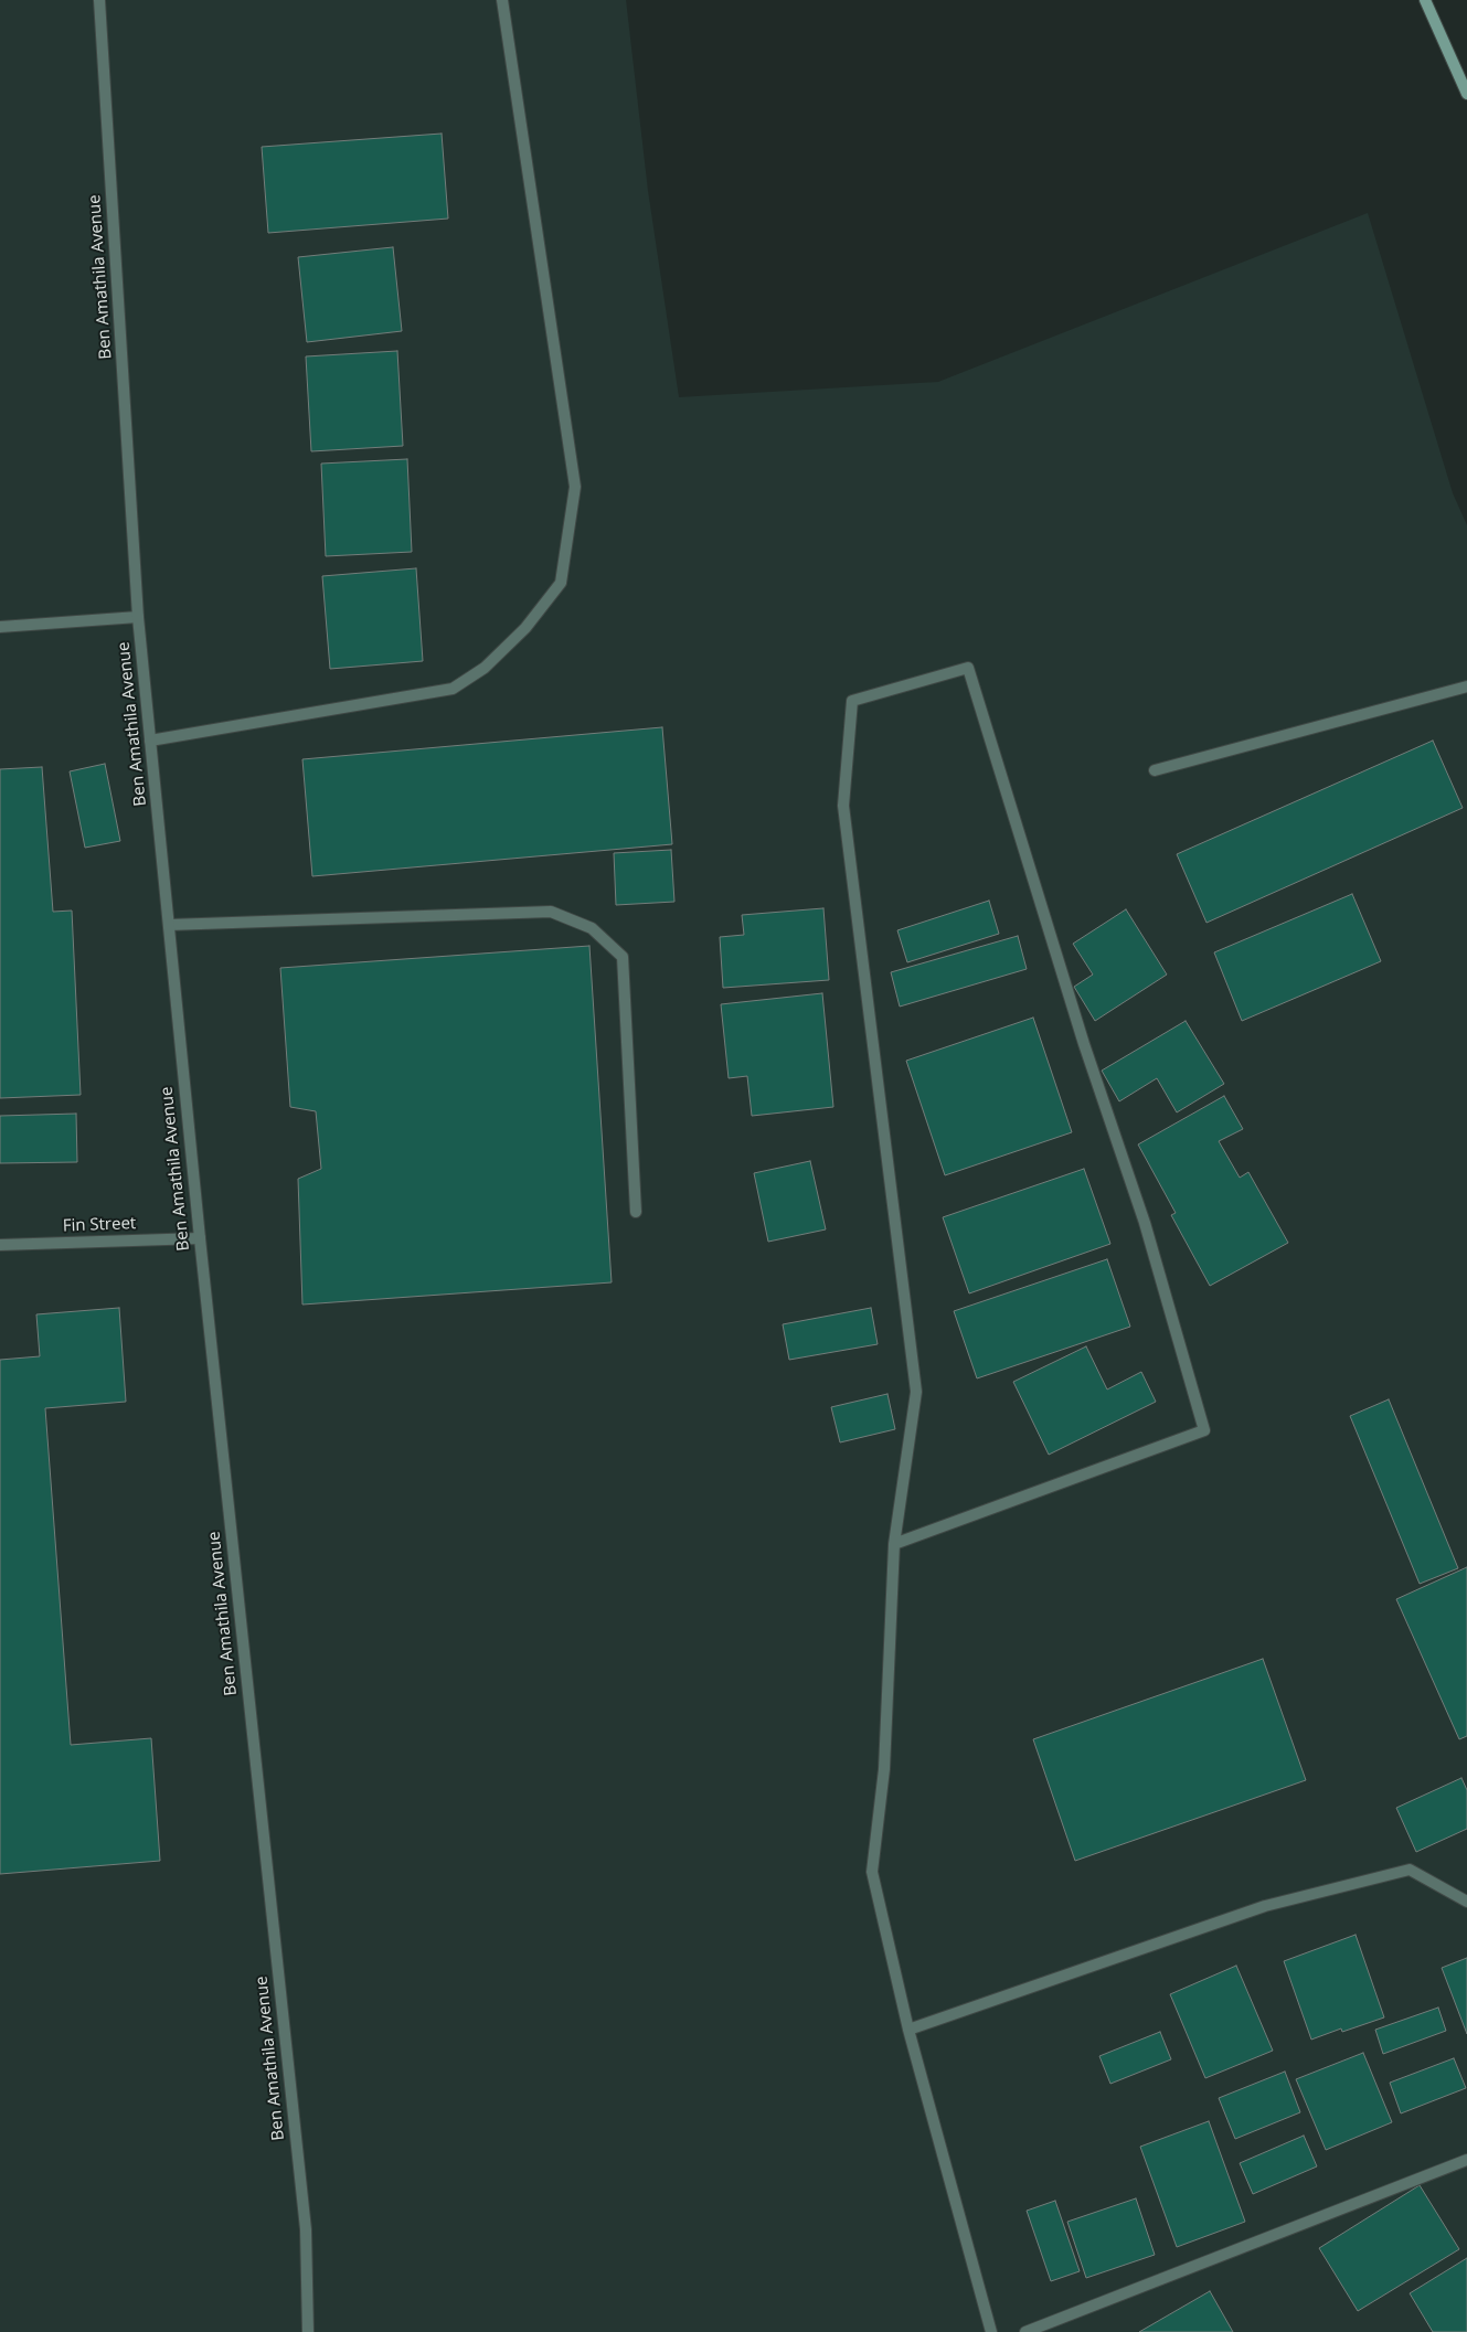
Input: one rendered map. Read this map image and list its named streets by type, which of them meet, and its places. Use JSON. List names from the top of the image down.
{
  "streets": {
    "street": ["Ben Amathila Avenue", "Fin Street"]
  },
  "crossings": [
    ["Ben Amathila Avenue", "Fin Street"]
  ]
}
